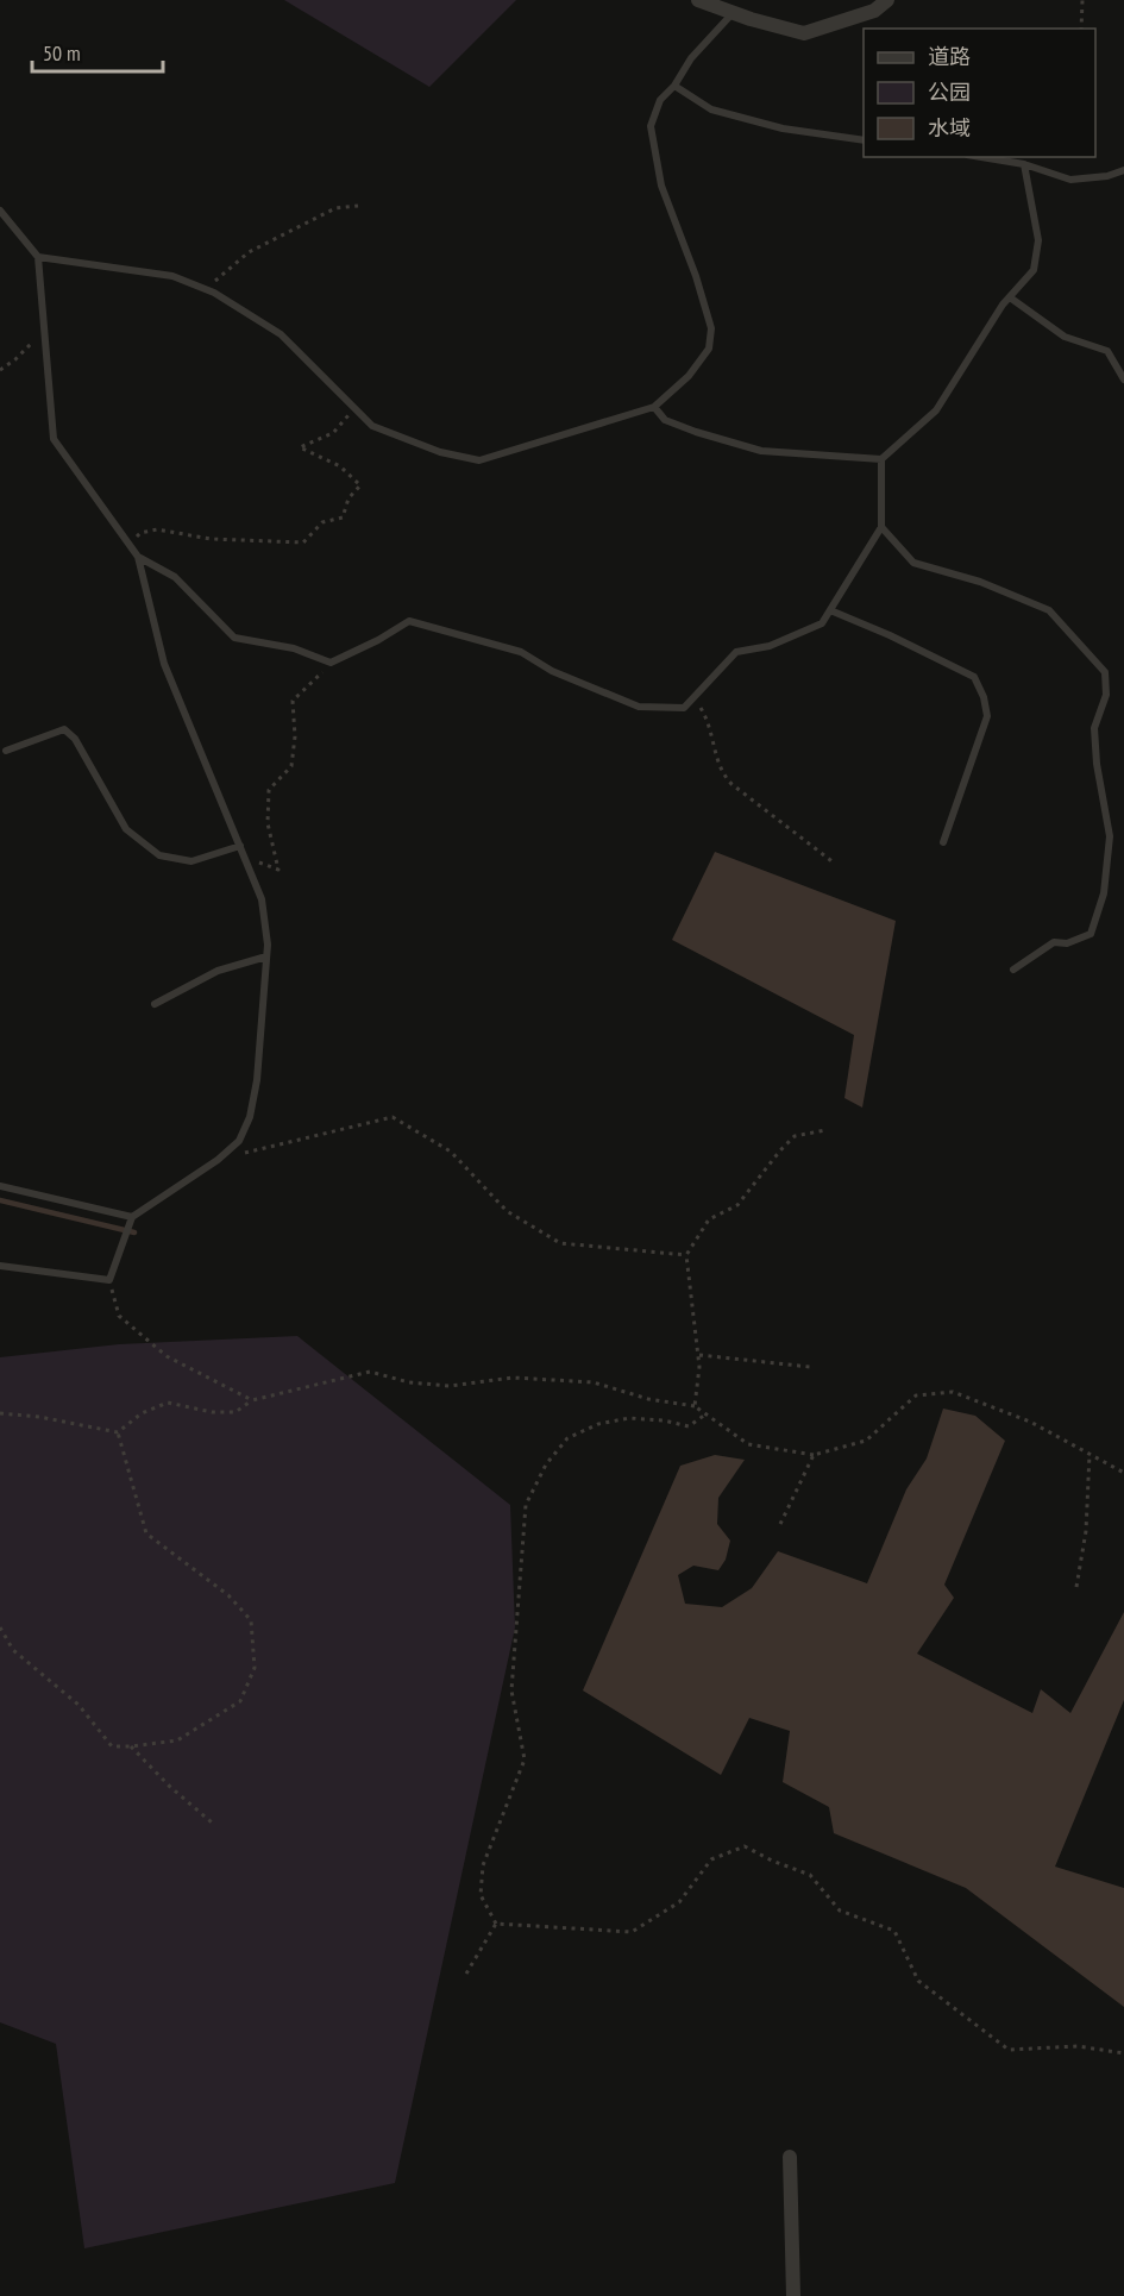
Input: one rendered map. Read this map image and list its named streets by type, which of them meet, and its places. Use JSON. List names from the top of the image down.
{
  "legend": ["道路", "公园", "水域"],
  "scale_bar": "50 m"
}
